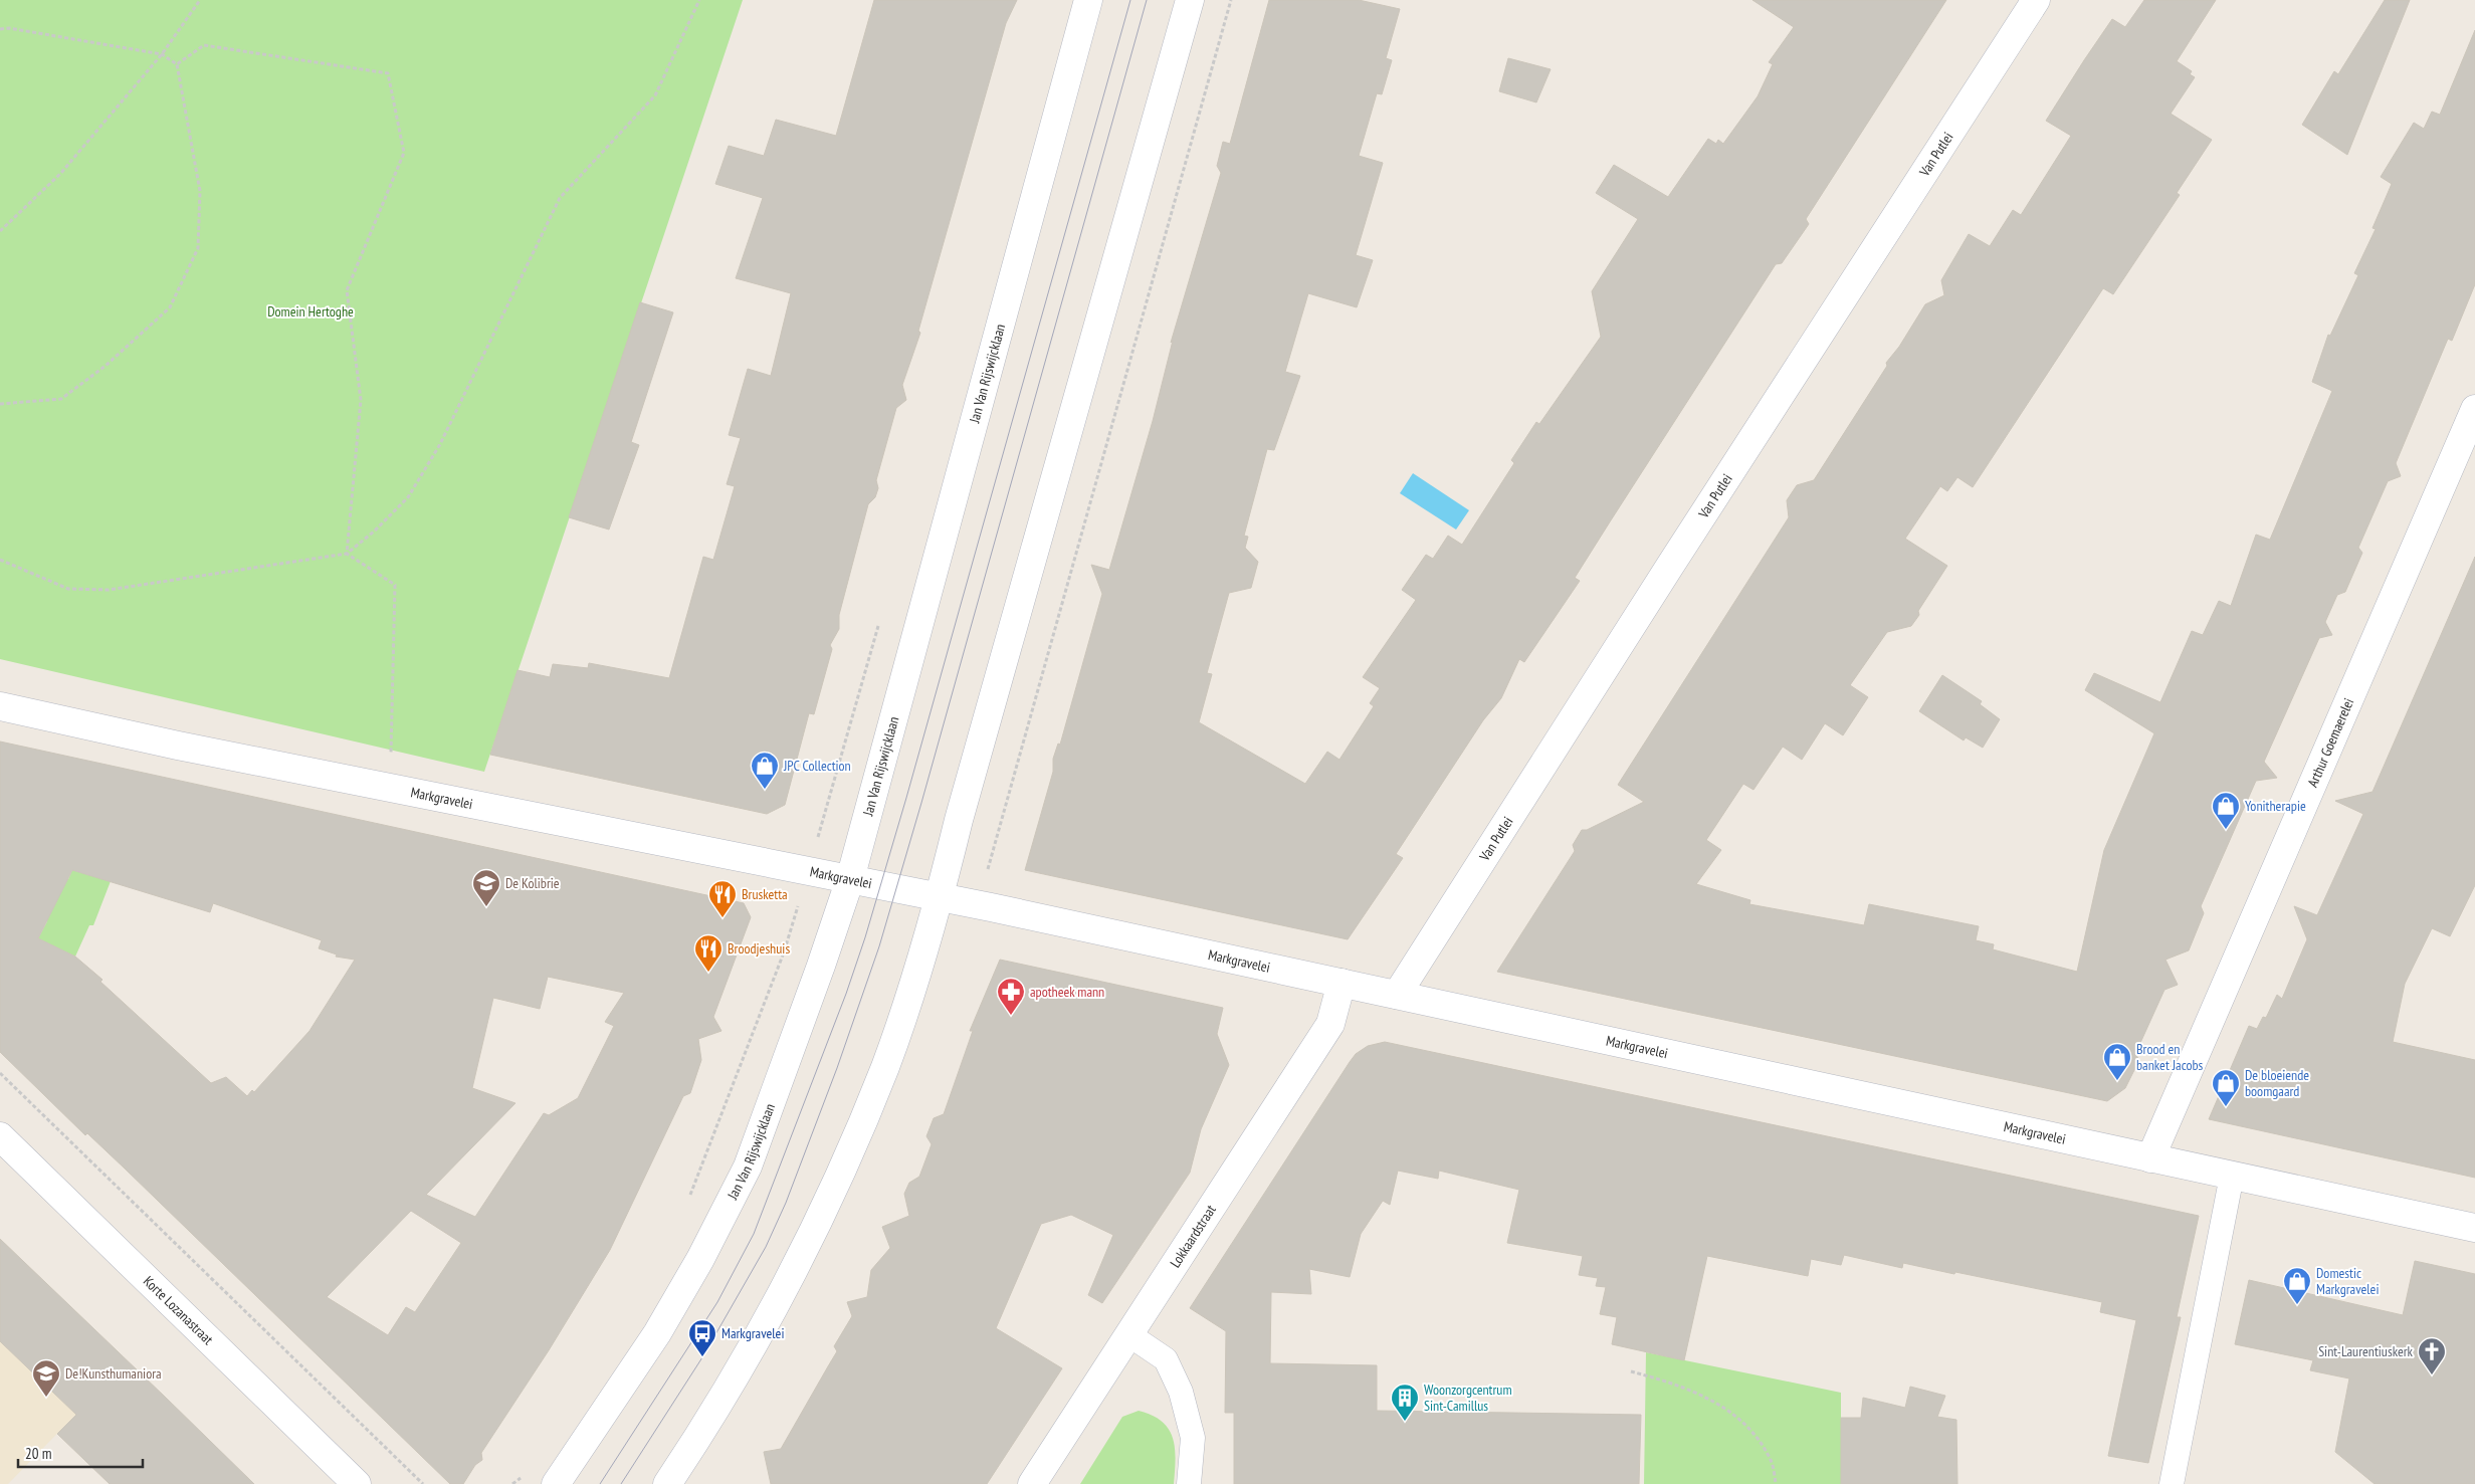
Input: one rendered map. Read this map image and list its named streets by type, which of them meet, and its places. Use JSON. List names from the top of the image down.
{
  "streets": {
    "street": [
      "Van Putlei",
      "Jan Van Rijswijcklaan",
      "Arthur Goemaerelei",
      "Markgravelei",
      "Lokkaardstraat",
      "Korte Lozanastraat"
    ]
  },
  "crossings": [
    ["Van Putlei", "Markgravelei"],
    ["Jan Van Rijswijcklaan", "Markgravelei"],
    ["Arthur Goemaerelei", "Markgravelei"],
    ["Markgravelei", "Lokkaardstraat"]
  ],
  "parks": ["Domein Hertoghe"],
  "places": {
    "shop": [
      "JPC Collection",
      "Yonitherapie",
      "Brood en banket Jacobs",
      "De bloeiende boomgaard",
      "Domestic Markgravelei"
    ],
    "school or university": ["De Kolibrie", "De!Kunsthumaniora"],
    "restaurant": ["Brusketta", "Broodjeshuis"],
    "pharmacy": ["apotheek mann"],
    "bus stop": ["Markgravelei"],
    "church": ["Sint-Laurentiuskerk"],
    "building": ["Woonzorgcentrum Sint-Camillus"]
  },
  "scale_bar": "20 m"
}
